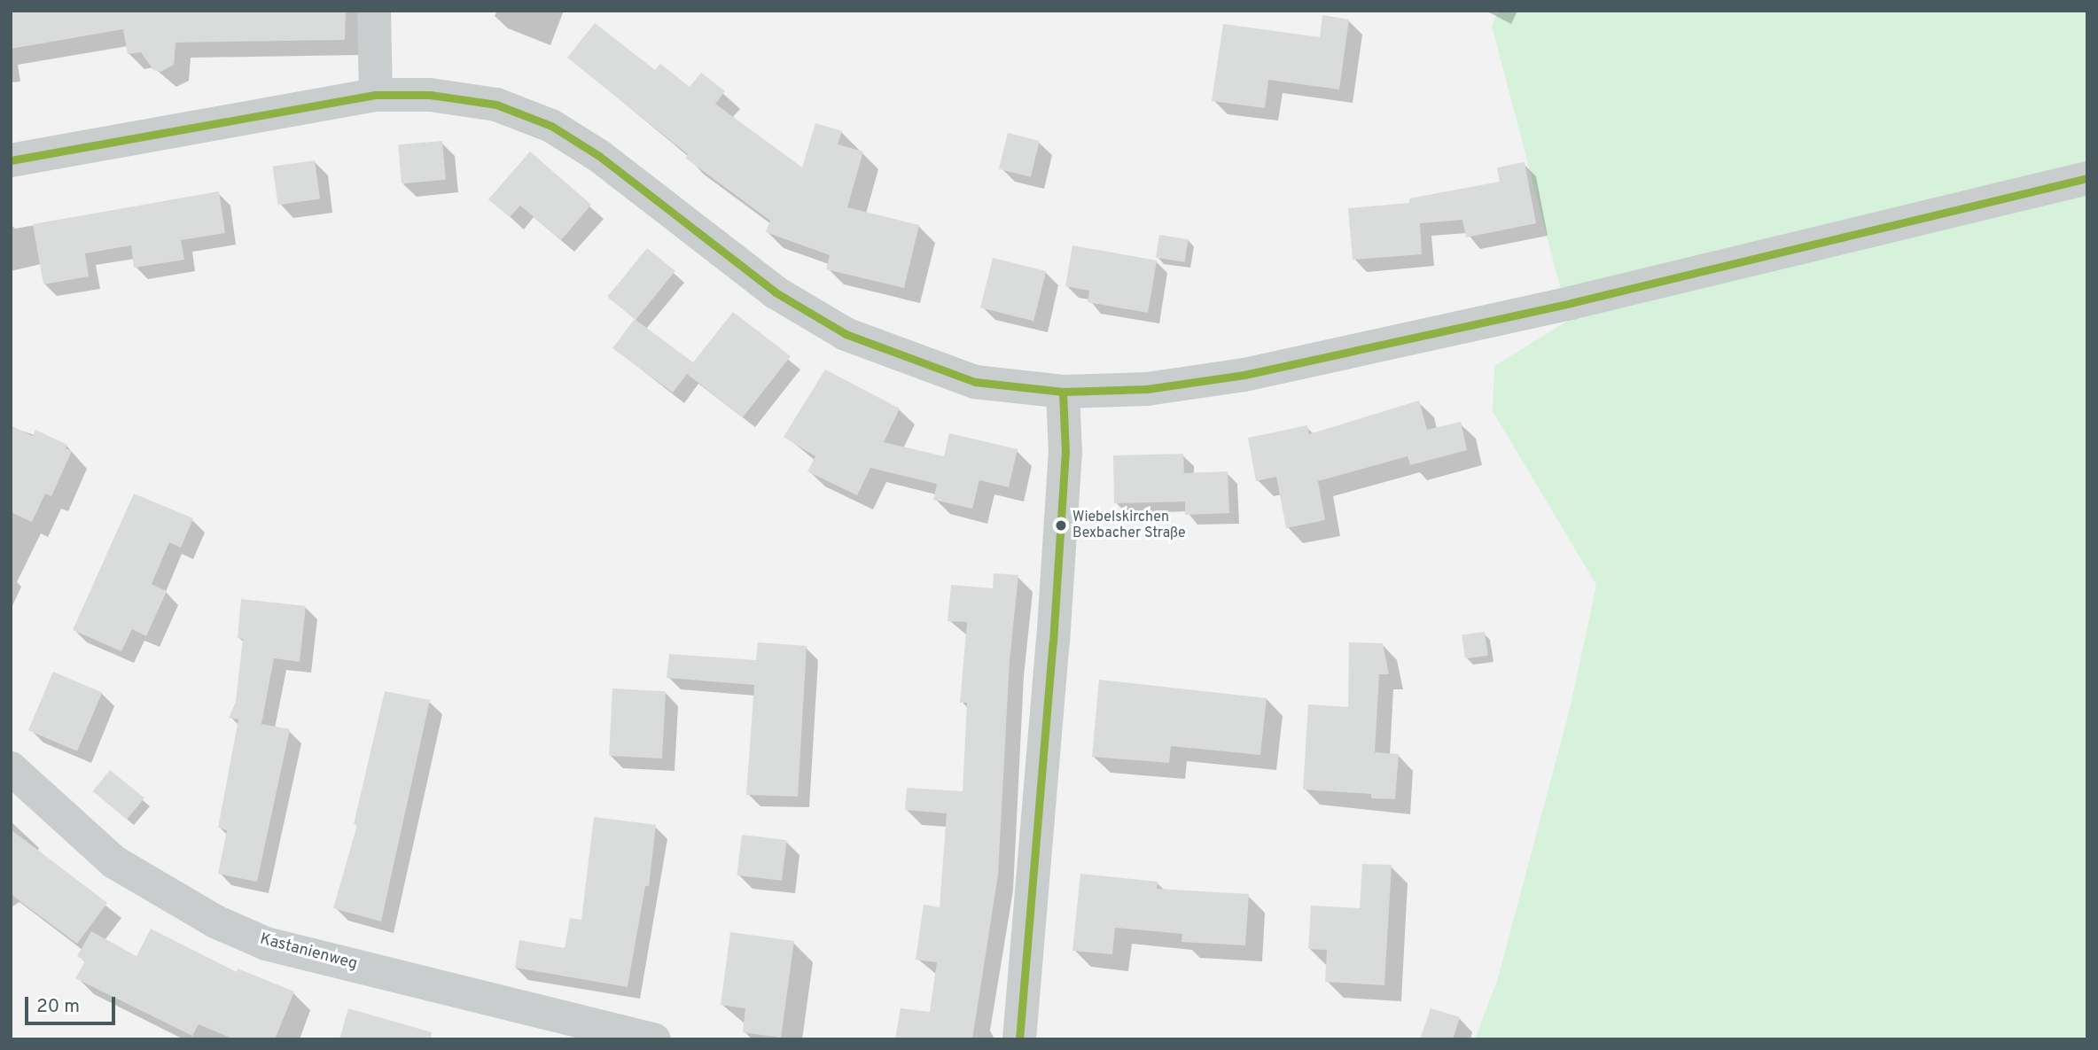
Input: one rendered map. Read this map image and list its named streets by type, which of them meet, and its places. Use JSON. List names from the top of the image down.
{
  "streets": {
    "street": ["Kastanienweg"]
  },
  "places": ["Wiebelskirchen Bexbacher Straße"],
  "scale_bar": "20 m"
}
